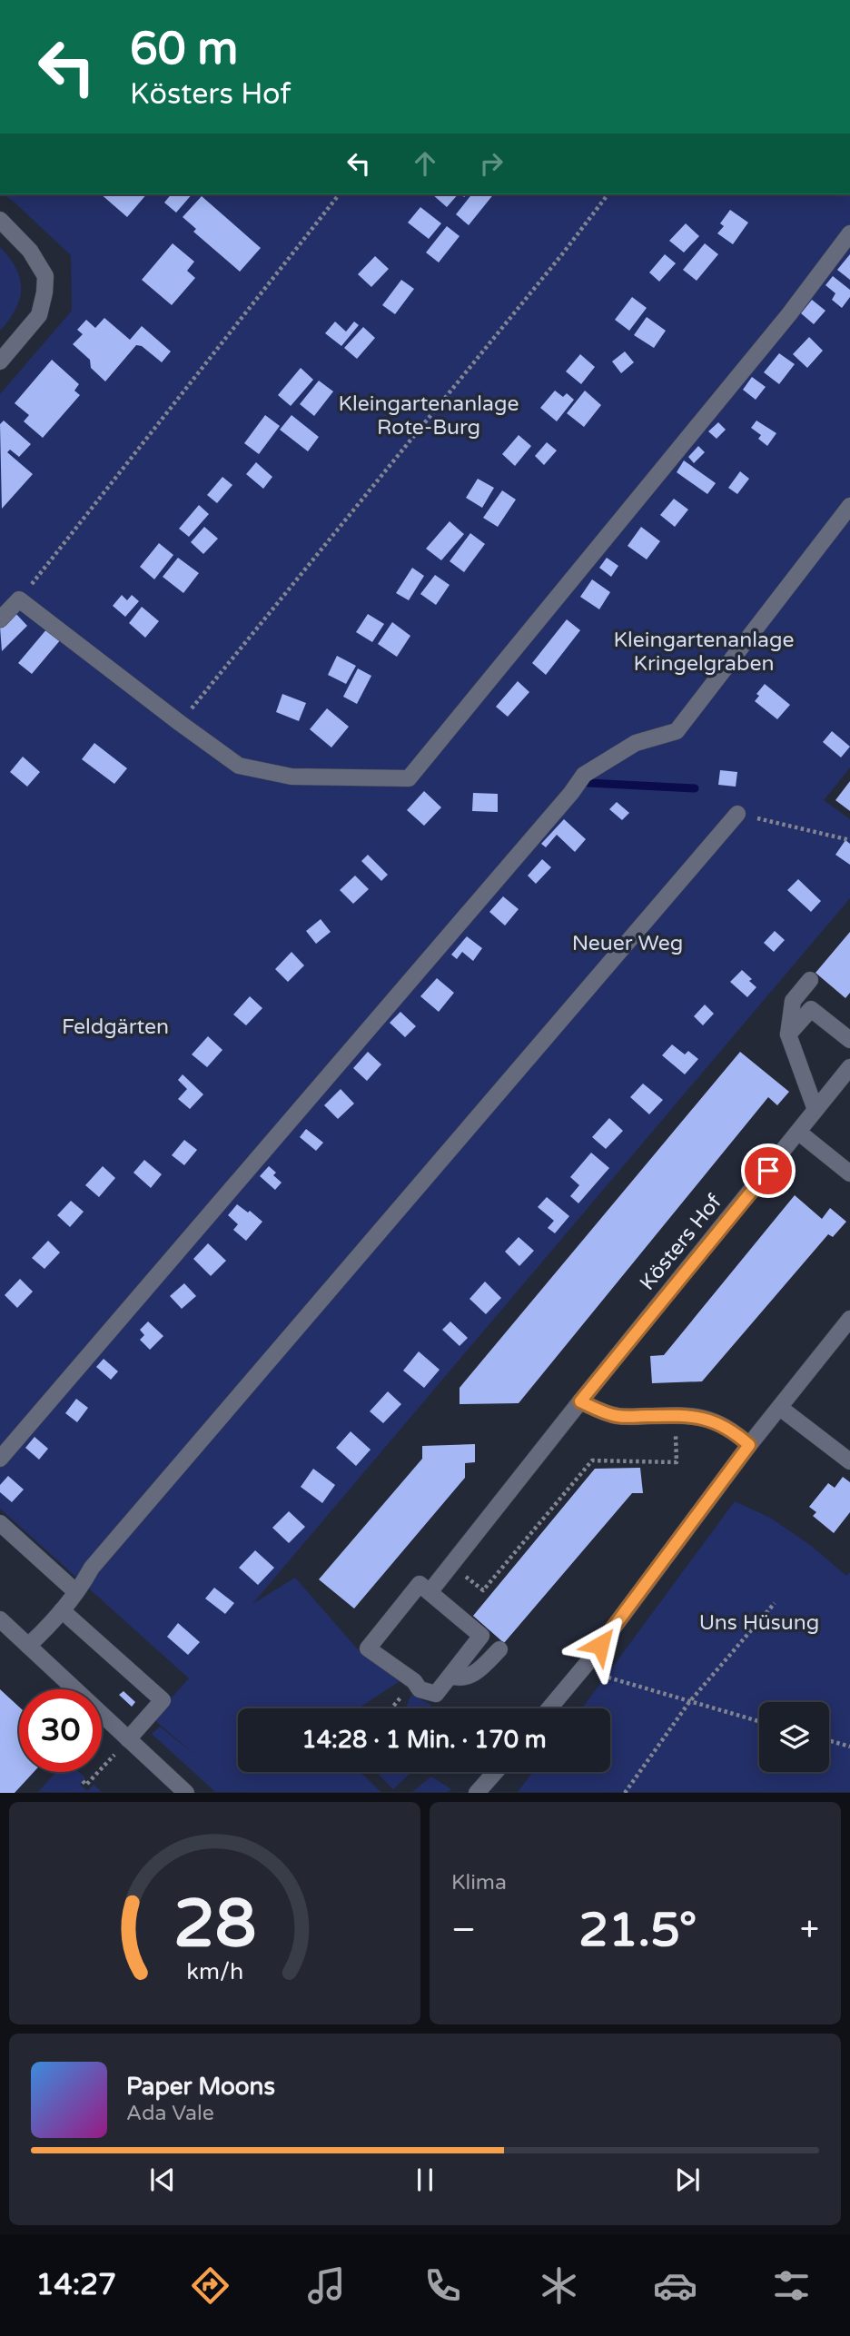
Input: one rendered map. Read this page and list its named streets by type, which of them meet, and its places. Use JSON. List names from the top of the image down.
{
  "streets": {
    "street": ["Kösters Hof"]
  },
  "parks": [
    "Kleingartenanlage Rote-Burg",
    "Kleingartenanlage Kringelgraben",
    "Neuer Weg",
    "Feldgärten",
    "Uns Hüsung"
  ],
  "page": {
    "turn": ["60 m", "Kösters Hof"],
    "limit": "30",
    "trip": "14:28 · 1 Min. · 170 m",
    "tile": "Klima",
    "heat": ["−", "21.5°", "+"],
    "song": ["Paper Moons", "Ada Vale"],
    "tabs": "14:27",
    "gauge": ["28", "km/h"]
  }
}
